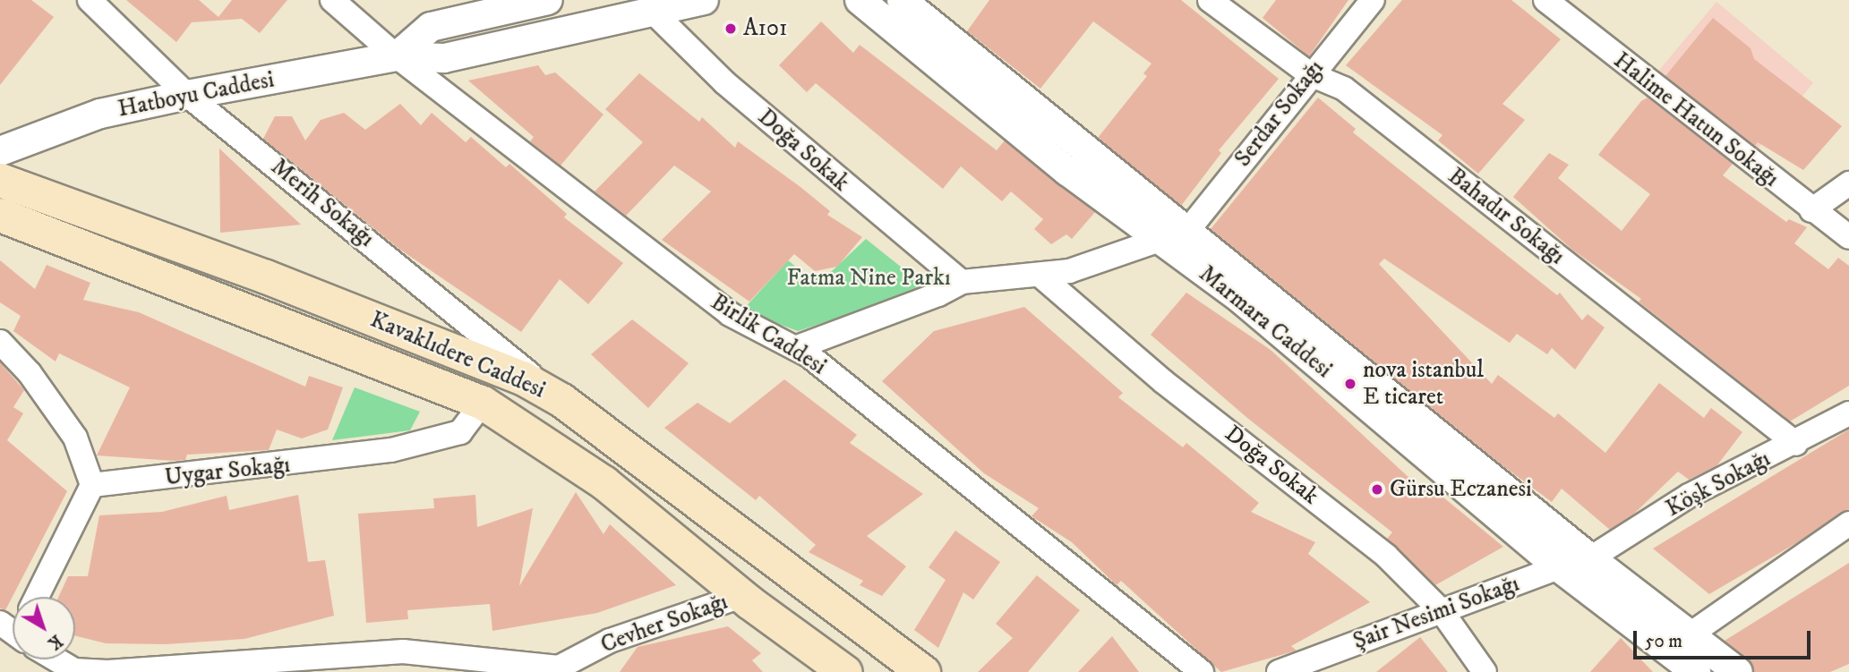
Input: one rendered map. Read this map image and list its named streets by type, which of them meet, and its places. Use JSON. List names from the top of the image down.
{
  "streets": {
    "main road": ["Kavaklıdere Caddesi"],
    "street": [
      "Hatboyu Caddesi",
      "Serdar Sokağı",
      "Halime Hatun Sokağı",
      "Doğa Sokak",
      "Merih Sokağı",
      "Bahadır Sokağı",
      "Marmara Caddesi",
      "Birlik Caddesi",
      "Uygar Sokağı",
      "Köşk Sokağı",
      "Şair Nesimi Sokağı",
      "Cevher Sokağı"
    ]
  },
  "crossings": [
    ["Hatboyu Caddesi", "Doğa Sokak"],
    ["Hatboyu Caddesi", "Merih Sokağı"],
    ["Hatboyu Caddesi", "Birlik Caddesi"],
    ["Serdar Sokağı", "Bahadır Sokağı"],
    ["Serdar Sokağı", "Marmara Caddesi"],
    ["Doğa Sokak", "Şair Nesimi Sokağı"],
    ["Merih Sokağı", "Kavaklıdere Caddesi"],
    ["Bahadır Sokağı", "Köşk Sokağı"],
    ["Marmara Caddesi", "Köşk Sokağı"],
    ["Marmara Caddesi", "Şair Nesimi Sokağı"],
    ["Kavaklıdere Caddesi", "Uygar Sokağı"],
    ["Kavaklıdere Caddesi", "Cevher Sokağı"]
  ],
  "parks": ["Fatma Nine Parkı"],
  "places": ["A101", "nova istanbul E ticaret", "Gürsu Eczanesi"],
  "scale_bar": "50 m",
  "north": "bottom right"
}
